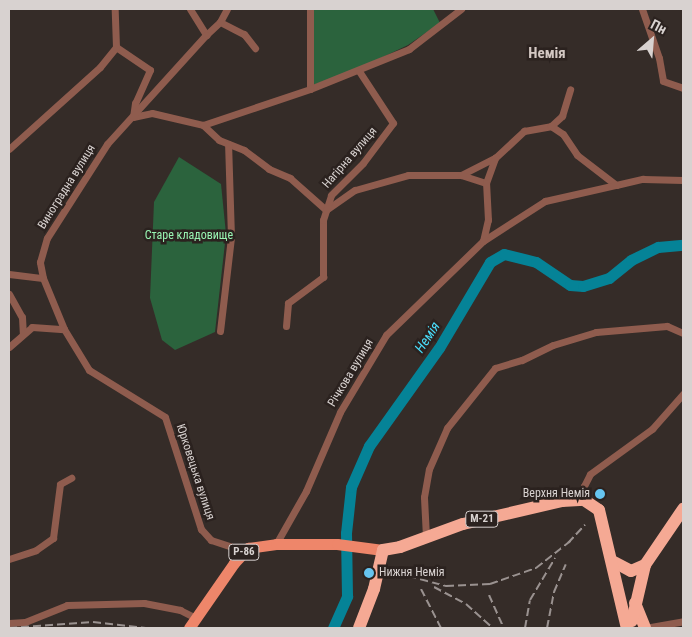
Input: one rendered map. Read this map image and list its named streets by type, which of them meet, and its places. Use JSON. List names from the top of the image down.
{
  "streets": {
    "highway": ["М-21"],
    "main road": ["Р-86"],
    "street": [
      "Нагірна вулиця",
      "Виноградна вулиця",
      "Річкова вулиця",
      "Юрковецька вулиця"
    ]
  },
  "crossings": [
    ["Виноградна вулиця", "Юрковецька вулиця"],
    ["Річкова вулиця", "Р-86"],
    ["Юрковецька вулиця", "Р-86"],
    ["М-21", "Р-86"]
  ],
  "districts": ["Немія"],
  "water": ["Немія"],
  "parks": ["Старе кладовище"],
  "places": ["Верхня Немія", "Нижня Немія"],
  "north": "top right"
}
